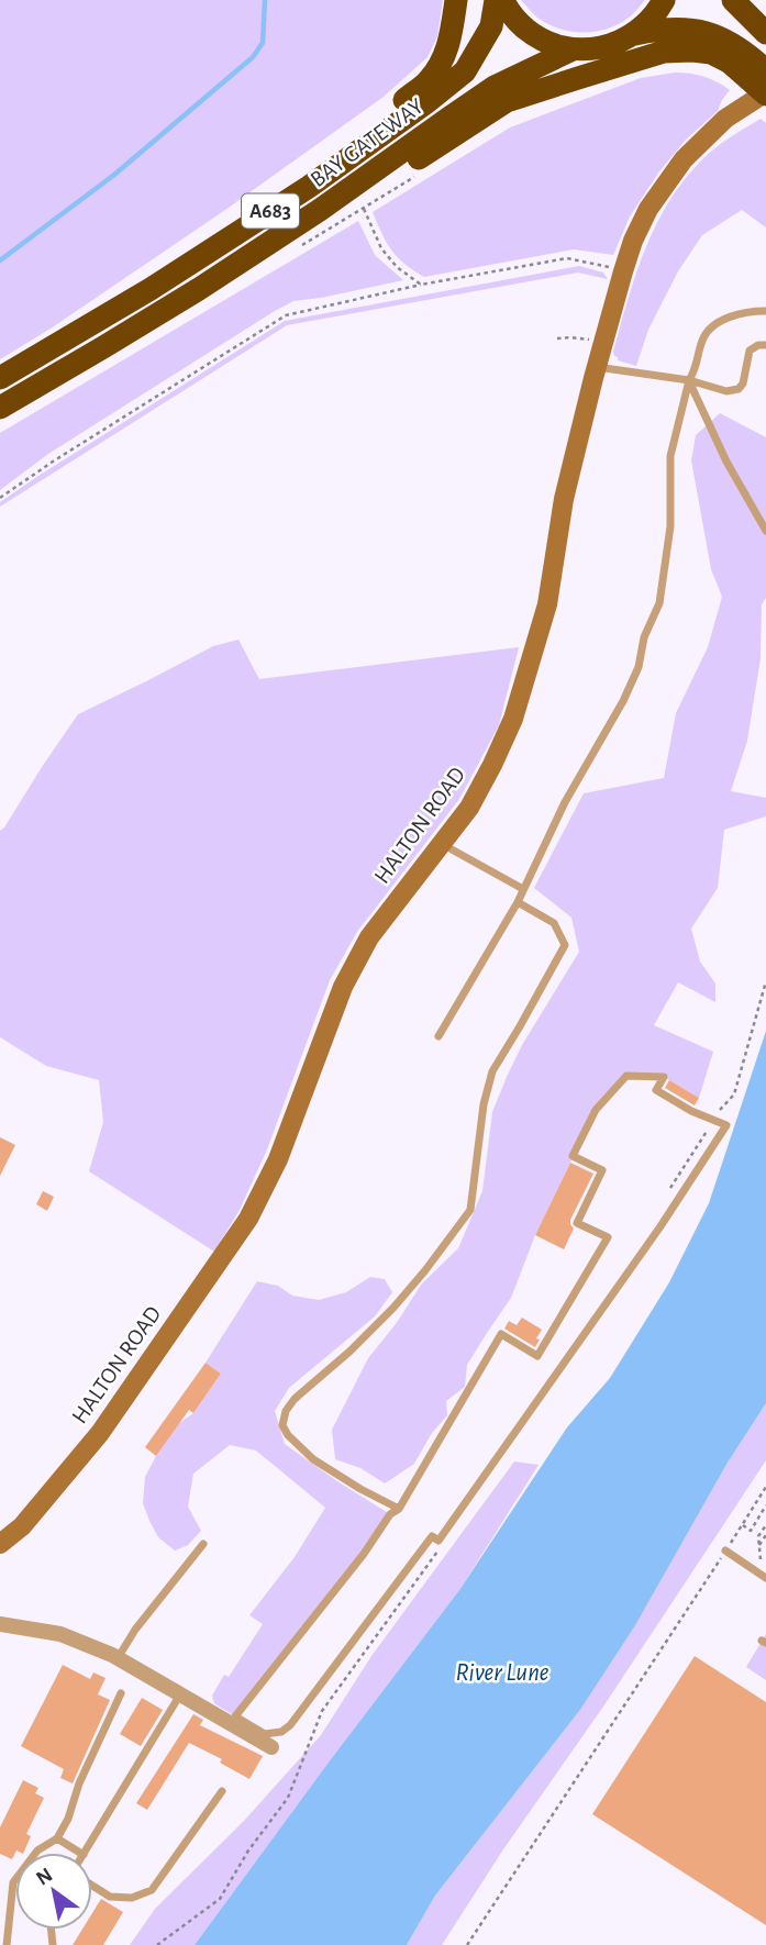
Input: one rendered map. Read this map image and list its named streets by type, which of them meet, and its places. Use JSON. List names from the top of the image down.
{
  "streets": {
    "highway": ["BAY GATEWAY", "A683"],
    "street": ["HALTON ROAD"]
  },
  "water": ["River Lune"],
  "north": "top left"
}
